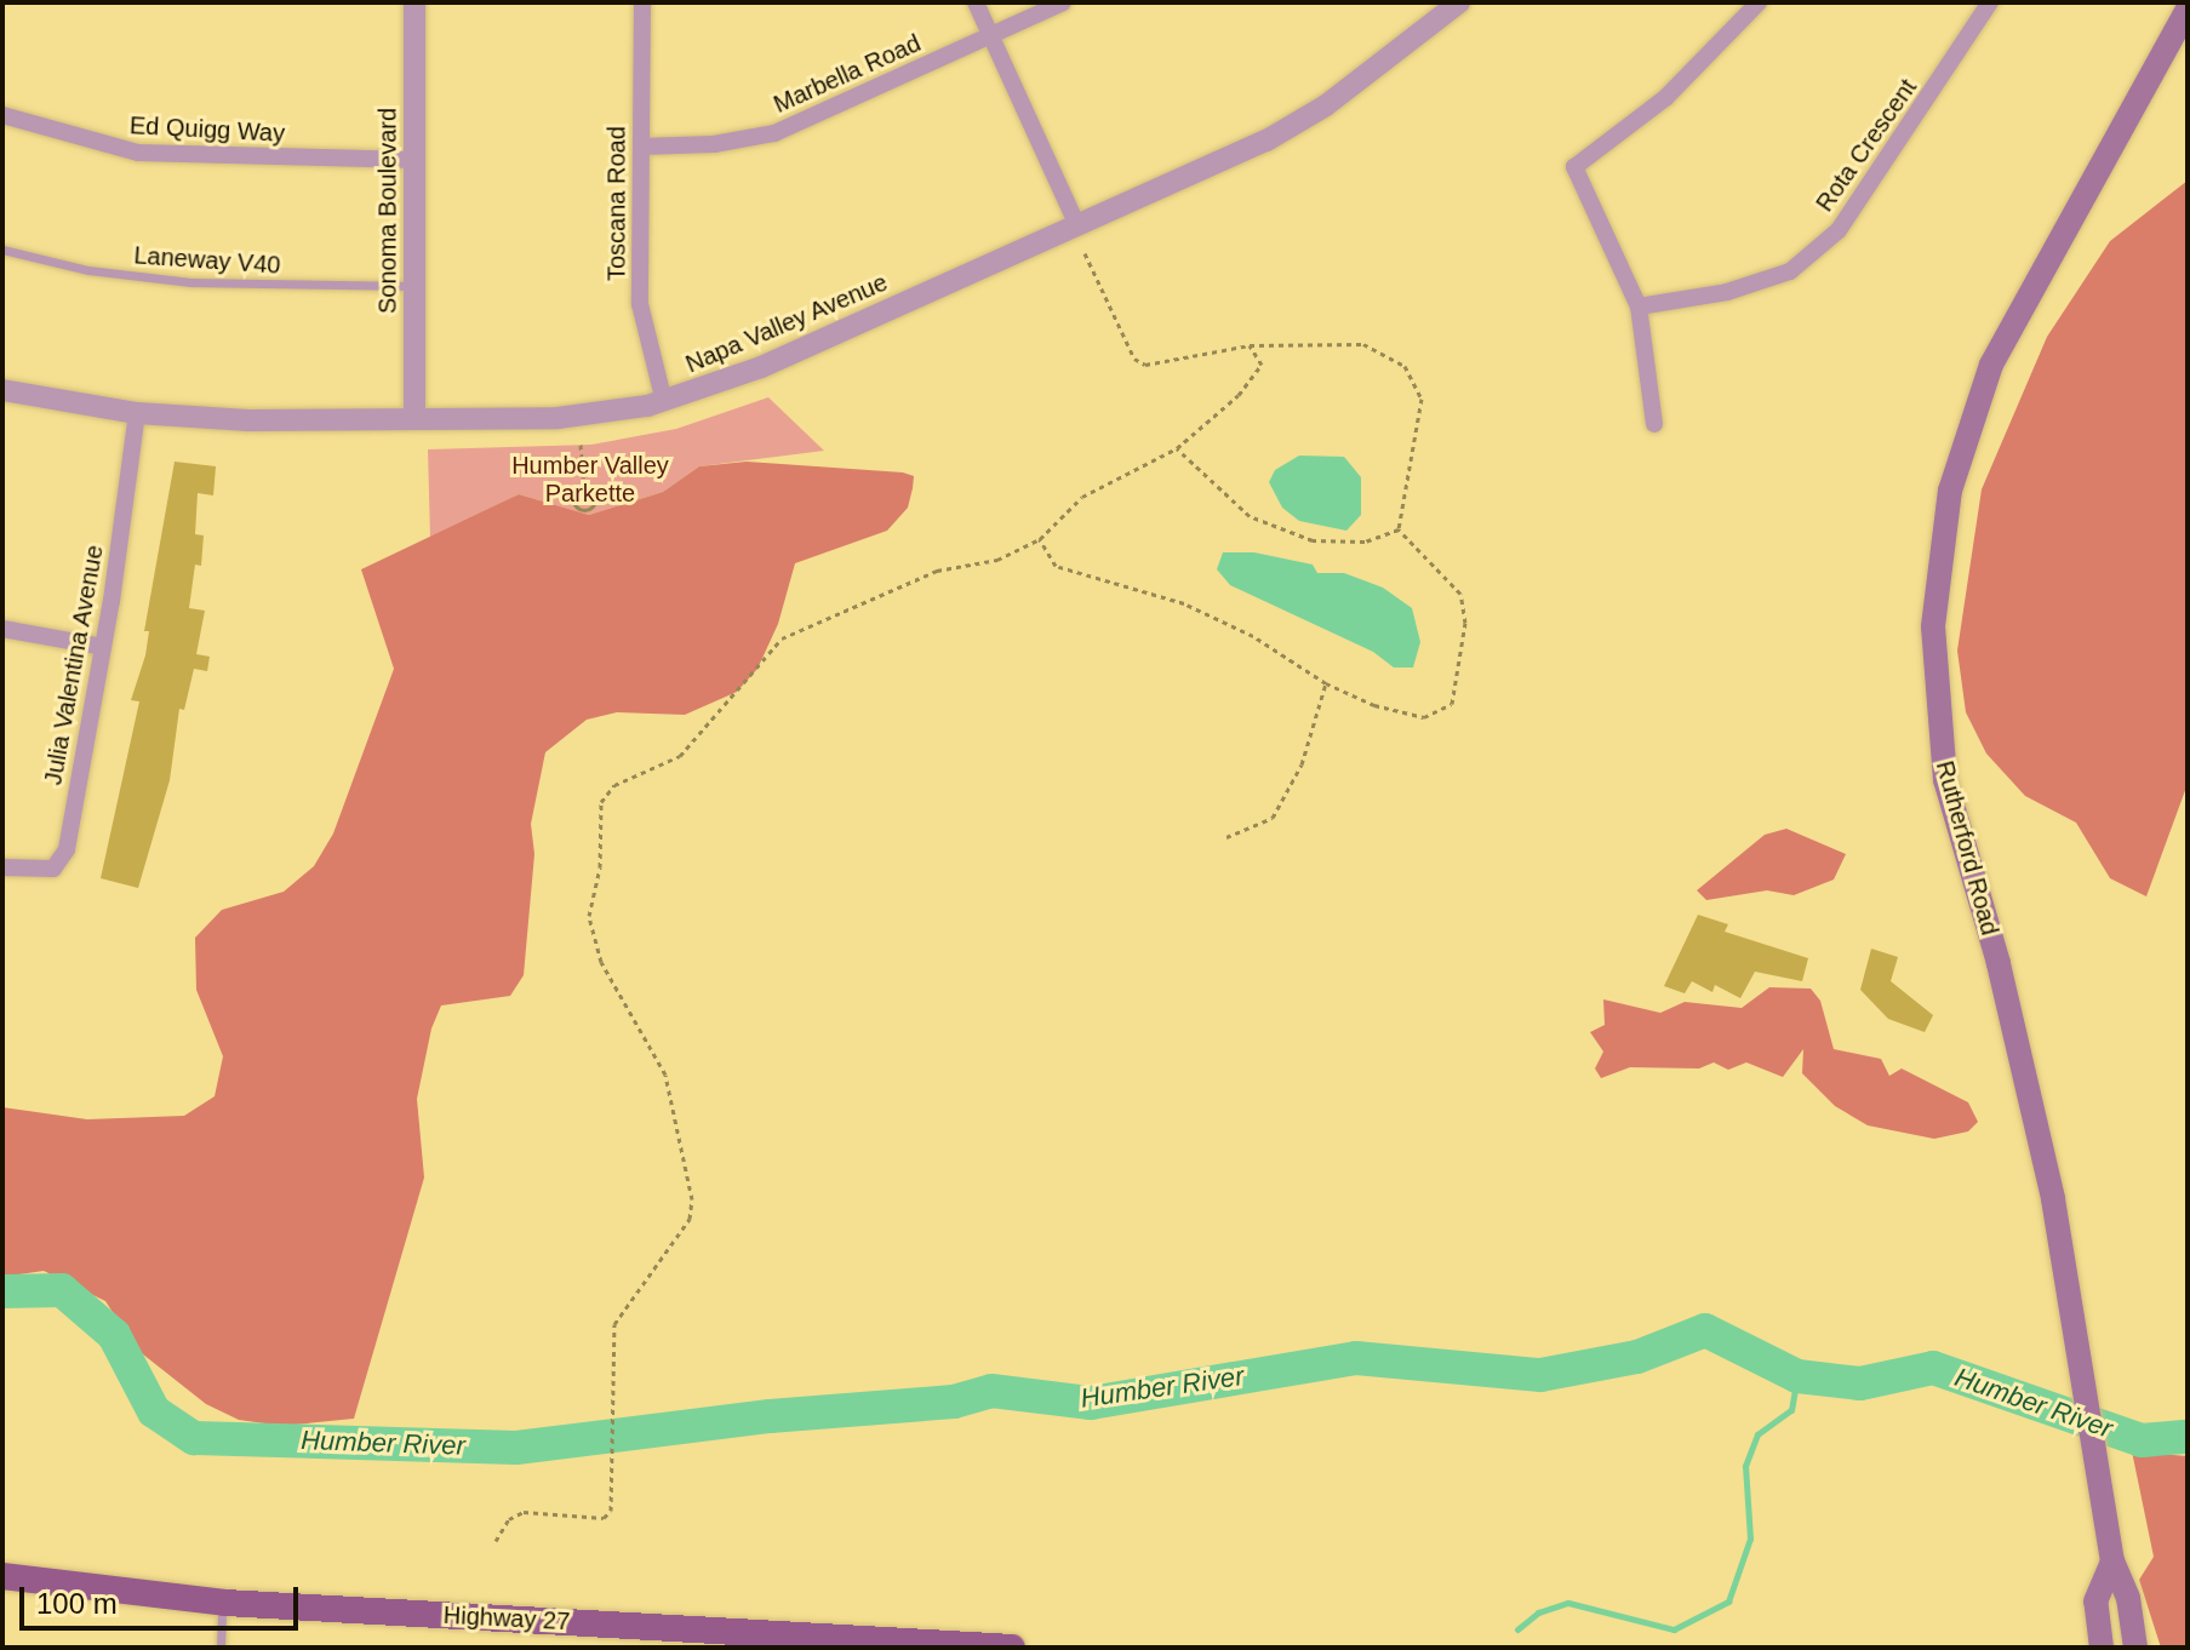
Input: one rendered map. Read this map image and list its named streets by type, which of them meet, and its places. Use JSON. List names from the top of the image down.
{
  "streets": {
    "main road": ["Rutherford Road", "Highway 27"],
    "street": [
      "Marbella Road",
      "Ed Quigg Way",
      "Rota Crescent",
      "Toscana Road",
      "Sonoma Boulevard",
      "Napa Valley Avenue",
      "Julia Valentina Avenue"
    ],
    "lane": ["Laneway V40"]
  },
  "crossings": [
    ["Marbella Road", "Toscana Road"],
    ["Ed Quigg Way", "Sonoma Boulevard"],
    ["Toscana Road", "Napa Valley Avenue"],
    ["Sonoma Boulevard", "Laneway V40"],
    ["Sonoma Boulevard", "Napa Valley Avenue"],
    ["Napa Valley Avenue", "Julia Valentina Avenue"]
  ],
  "water": ["Humber River"],
  "parks": ["Humber Valley Parkette"],
  "scale_bar": "100 m"
}
